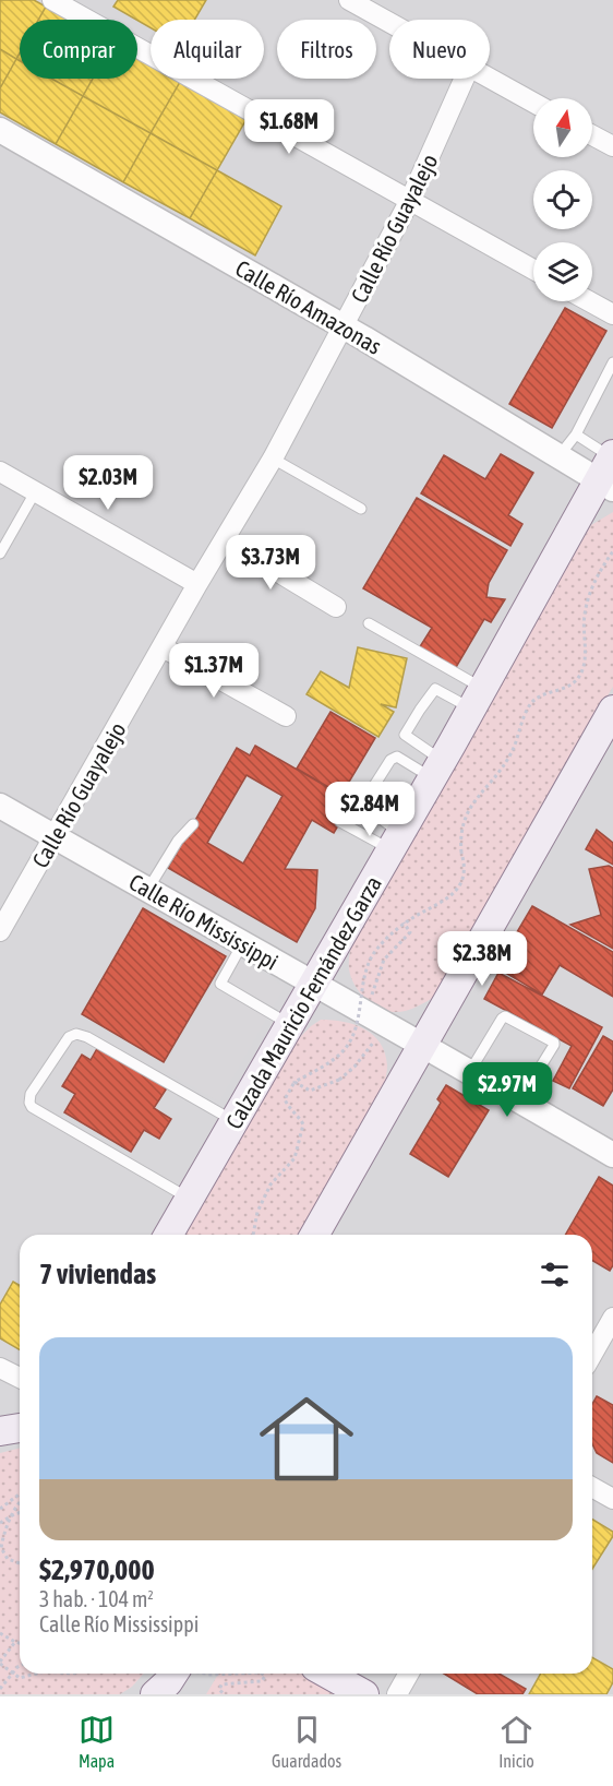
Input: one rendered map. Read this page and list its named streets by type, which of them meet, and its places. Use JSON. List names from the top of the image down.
{
  "streets": {
    "main road": ["Calzada Mauricio Fernández Garza"],
    "street": ["Calle Río Guayalejo", "Calle Río Amazonas", "Calle Río Mississippi"]
  },
  "crossings": [
    ["Calle Río Guayalejo", "Calle Río Amazonas"],
    ["Calle Río Guayalejo", "Calle Río Mississippi"],
    ["Calle Río Amazonas", "Calzada Mauricio Fernández Garza"],
    ["Calle Río Mississippi", "Calzada Mauricio Fernández Garza"]
  ],
  "north": "top",
  "page": {
    "chip": [
      "Comprar",
      "Alquilar",
      "Filtros",
      "Nuevo"
    ],
    "price": [
      "$1.68M",
      "$2.03M",
      "$3.73M",
      "$1.37M",
      "$2.84M",
      "$2.38M",
      "$2.97M"
    ],
    "heading": "7 viviendas",
    "list": [
      {
        "name": "$2,970,000",
        "note": "3 hab. · 104 m² · Calle Río Mississippi"
      }
    ],
    "tabs": ["Mapa", "Guardados", "Inicio"]
  }
}
